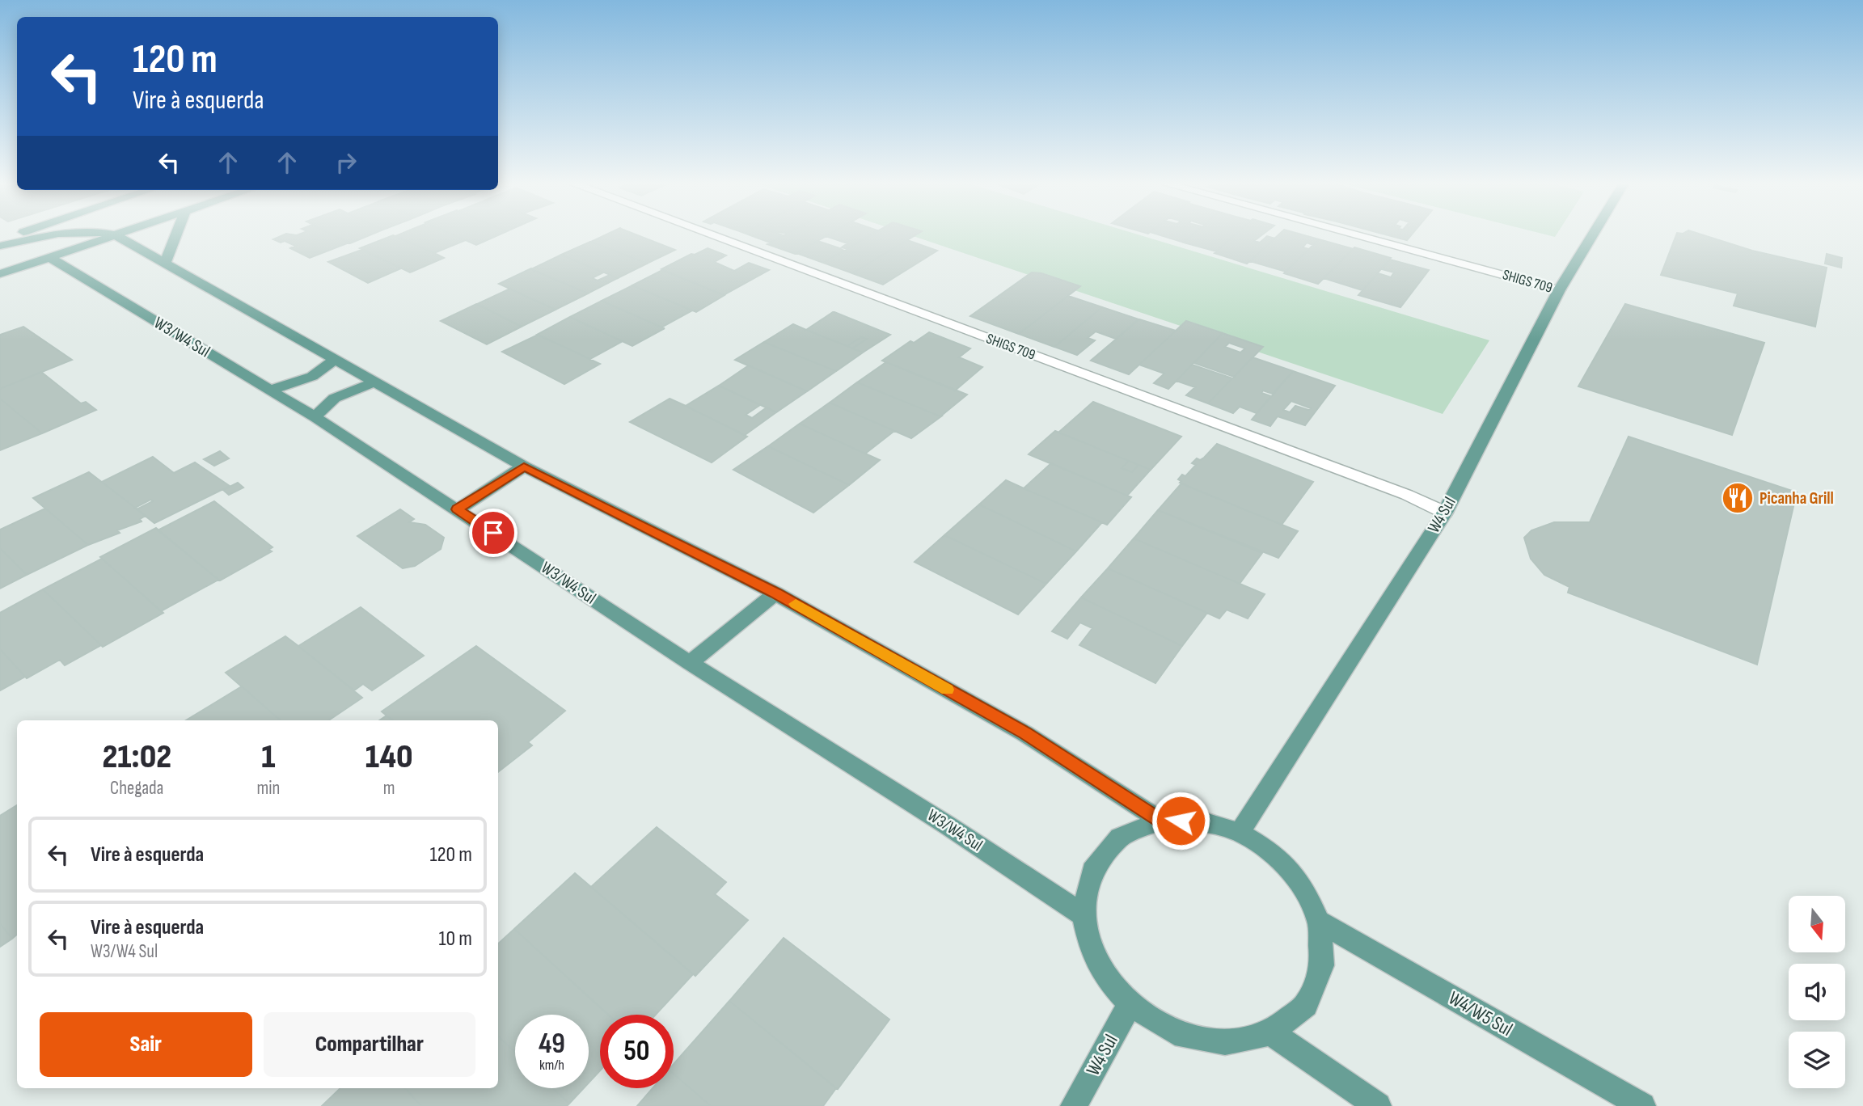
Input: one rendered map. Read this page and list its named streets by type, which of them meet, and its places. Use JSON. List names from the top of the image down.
{
  "streets": {
    "main road": ["W3/W4 Sul", "W4 Sul", "W4/W5 Sul"],
    "street": ["SHIGS 709"]
  },
  "crossings": [
    ["SHIGS 709", "W4 Sul"]
  ],
  "places": {
    "restaurant": ["Picanha Grill"]
  },
  "north": "bottom",
  "page": {
    "turn": ["120 m", "Vire à esquerda"],
    "eta": [
      "21:02",
      "Chegada",
      "1",
      "min",
      "140",
      "m"
    ],
    "list": [
      {
        "name": "Vire à esquerda",
        "value": "120 m"
      },
      {
        "name": "Vire à esquerda",
        "note": "W3/W4 Sul",
        "value": "10 m"
      }
    ],
    "buttons": ["Sair", "Compartilhar"],
    "speed": "49 km/h",
    "limit": "50"
  }
}
